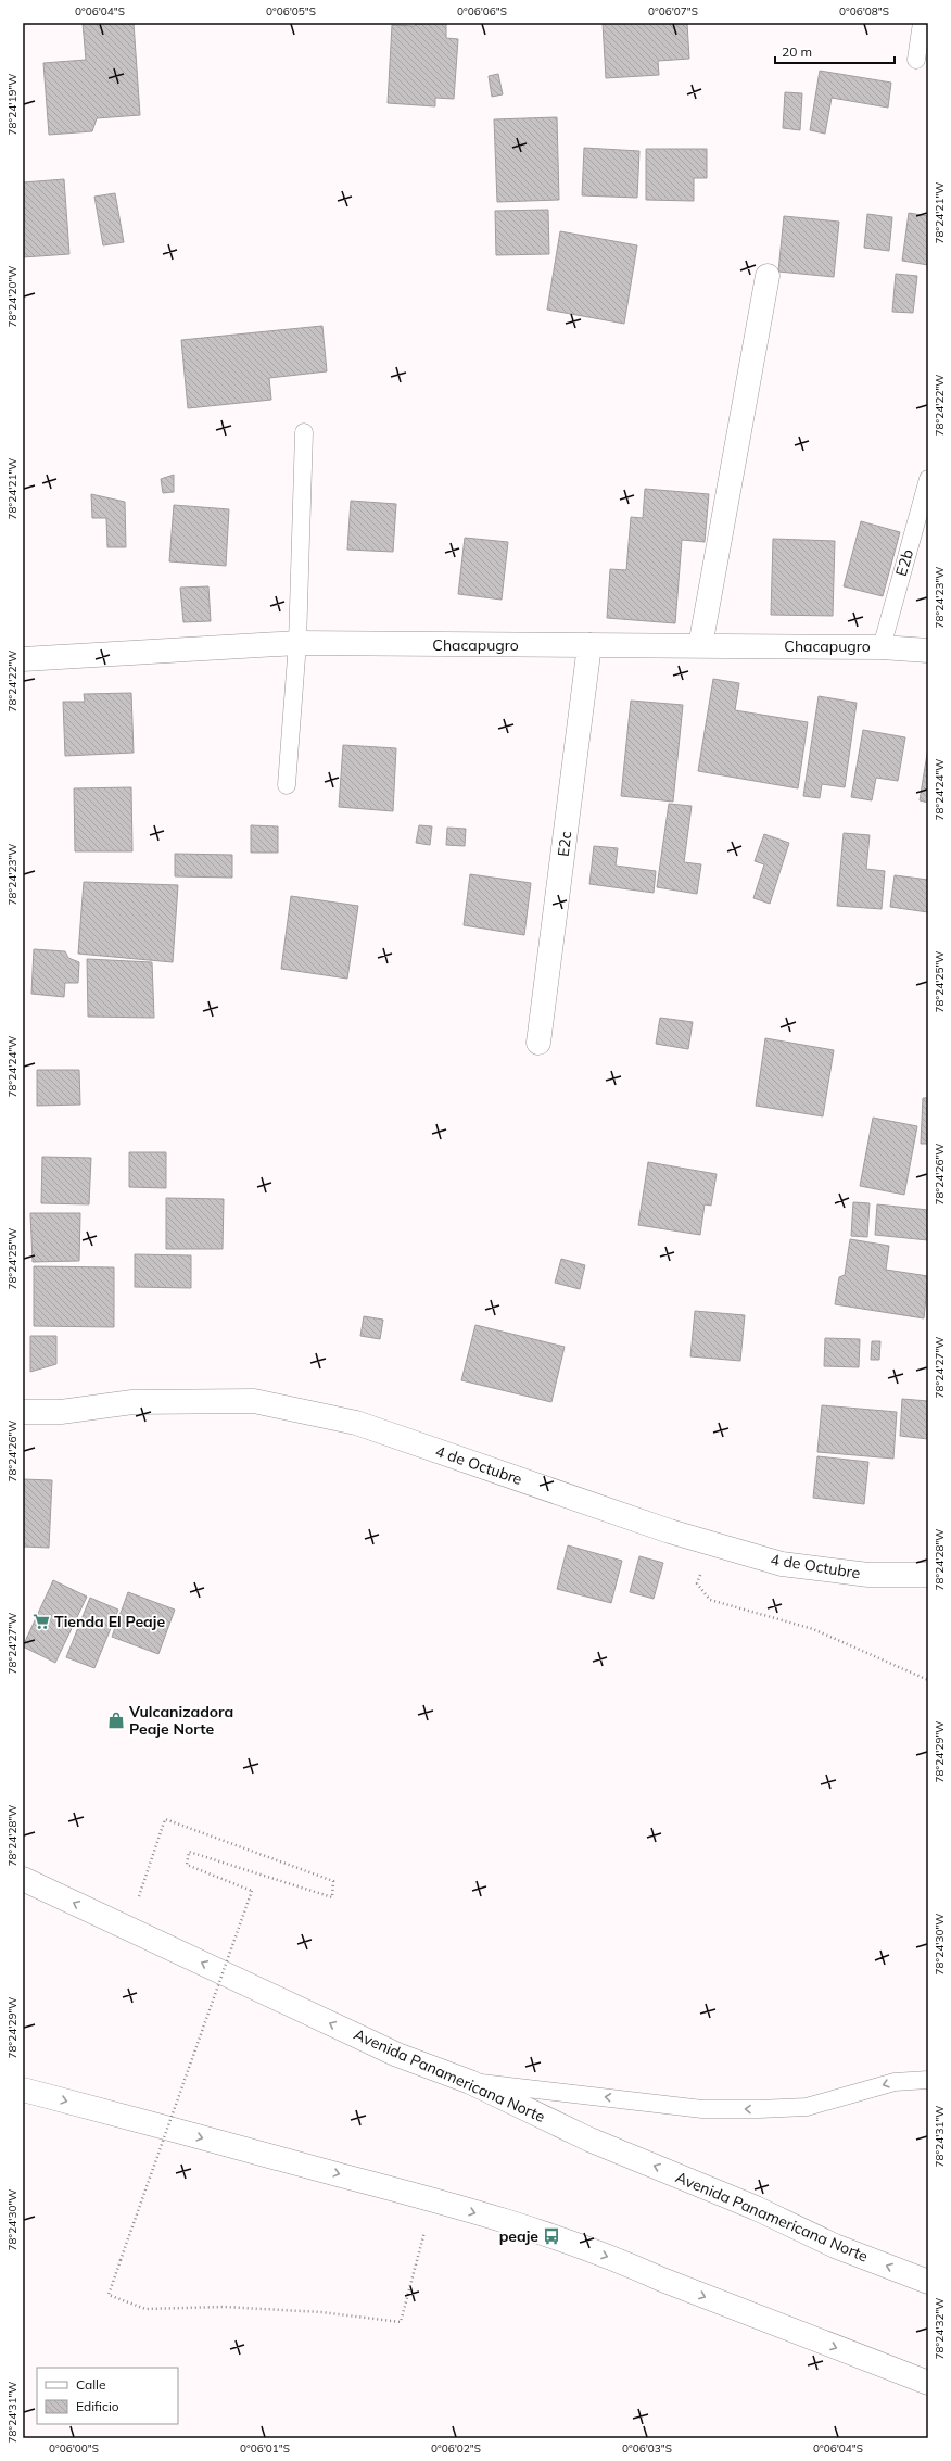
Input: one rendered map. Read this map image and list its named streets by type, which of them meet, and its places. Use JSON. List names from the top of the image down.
{
  "streets": {
    "main road": [
      "Chacapugro",
      "E2c",
      "4 de Octubre",
      "Avenida Panamericana Norte"
    ],
    "lane": ["E2b"]
  },
  "crossings": [
    ["E2b", "Chacapugro"],
    ["Chacapugro", "E2c"]
  ],
  "places": {
    "supermarket": ["Tienda El Peaje"],
    "shop": ["Vulcanizadora Peaje Norte"],
    "bus stop": ["peaje"]
  },
  "legend": ["Calle", "Edificio"],
  "scale_bar": "20 m",
  "coordinates": [
    "0°06'04\"S",
    "0°06'05\"S",
    "0°06'06\"S",
    "0°06'07\"S",
    "0°06'08\"S",
    "78°24'19\"W",
    "78°24'21\"W",
    "78°24'20\"W",
    "78°24'22\"W",
    "78°24'23\"W",
    "78°24'24\"W",
    "78°24'25\"W",
    "78°24'26\"W",
    "78°24'27\"W",
    "78°24'28\"W",
    "78°24'29\"W",
    "78°24'30\"W",
    "78°24'31\"W",
    "78°24'32\"W",
    "0°06'00\"S",
    "0°06'01\"S",
    "0°06'02\"S",
    "0°06'03\"S"
  ]
}
